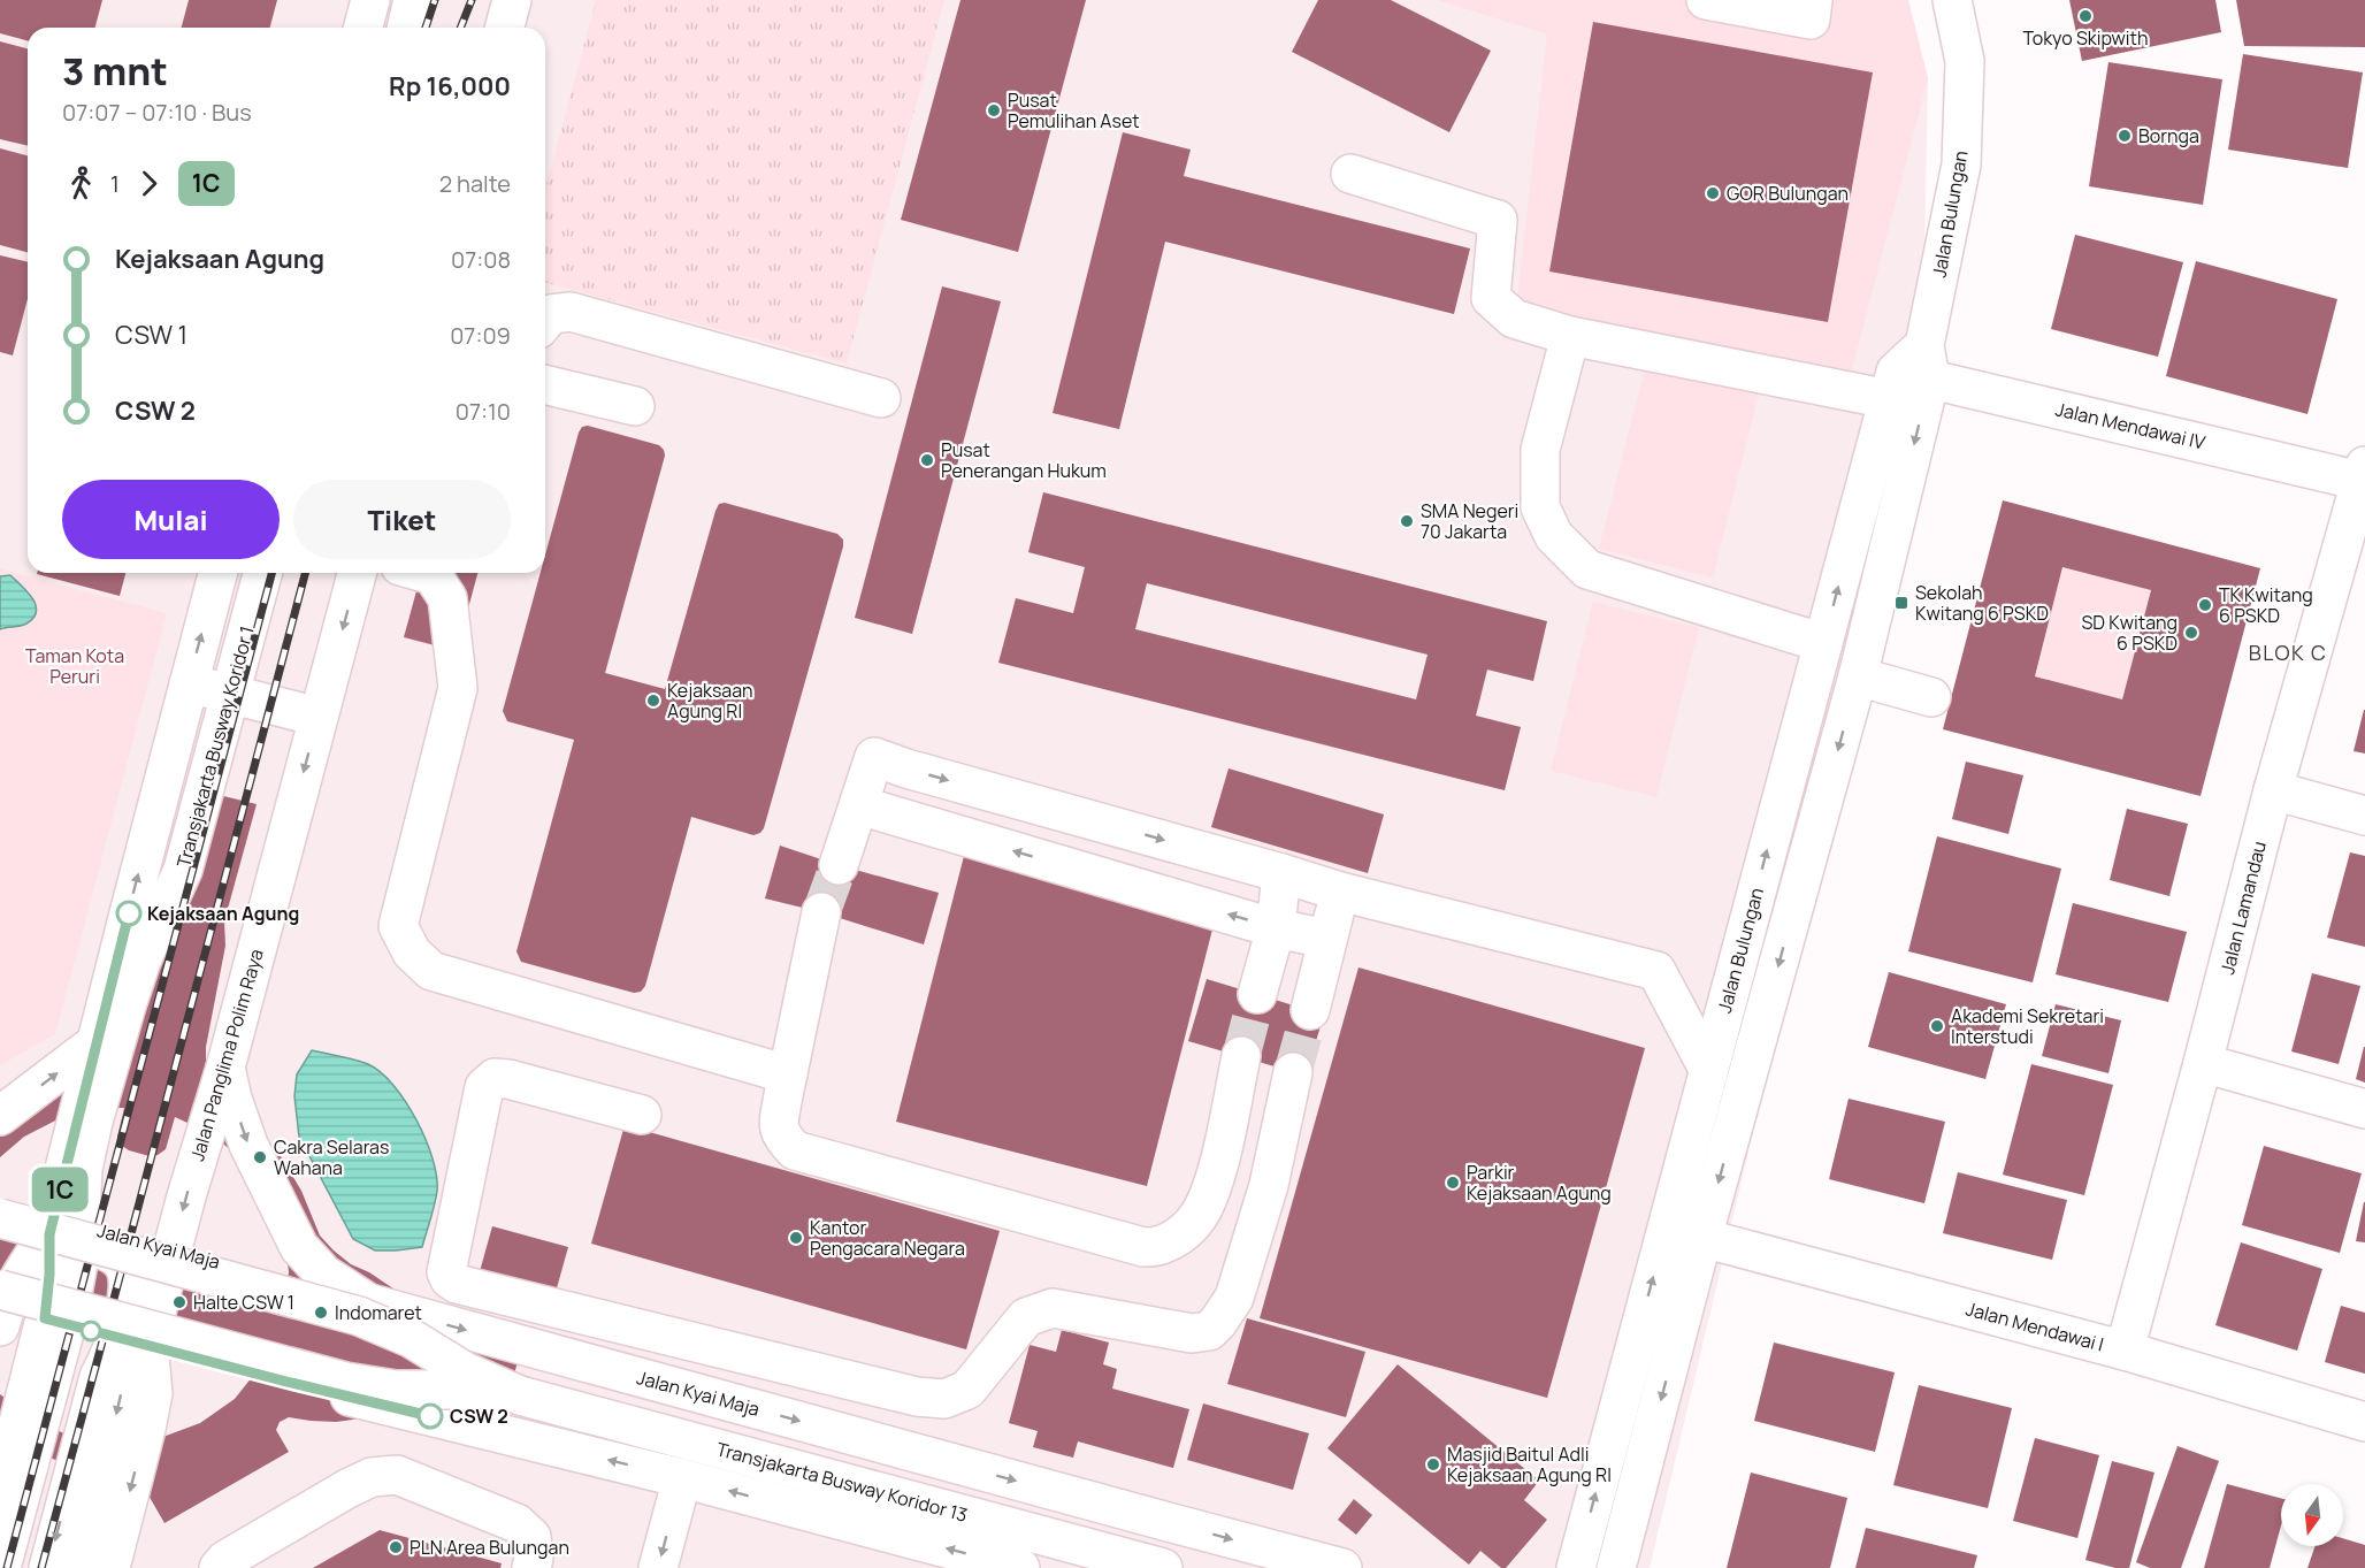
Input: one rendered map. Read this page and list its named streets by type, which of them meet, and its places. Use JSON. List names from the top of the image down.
{
  "streets": {
    "main road": [
      "Jalan Bulungan",
      "Jalan Mendawai IV",
      "Transjakarta Busway Koridor 1",
      "Jalan Lamandau",
      "Jalan Panglima Polim Raya",
      "Jalan Kyai Maja",
      "Jalan Mendawai I",
      "Transjakarta Busway Koridor 13"
    ]
  },
  "crossings": [
    ["Jalan Bulungan", "Jalan Mendawai IV"],
    ["Jalan Bulungan", "Jalan Mendawai I"],
    ["Jalan Mendawai IV", "Jalan Lamandau"],
    ["Transjakarta Busway Koridor 1", "Jalan Kyai Maja"],
    ["Jalan Lamandau", "Jalan Mendawai I"],
    ["Jalan Panglima Polim Raya", "Jalan Kyai Maja"]
  ],
  "districts": ["BLOK C"],
  "parks": ["Taman Kota Peruri"],
  "places": {
    "other": [
      "Tokyo Skipwith",
      "Pusat Pemulihan Aset",
      "Bornga",
      "GOR Bulungan",
      "Pusat Penerangan Hukum",
      "SMA Negeri 70 Jakarta",
      "TK Kwitang 6 PSKD",
      "SD Kwitang 6 PSKD",
      "Kejaksaan Agung RI",
      "Kejaksaan Agung",
      "Akademi Sekretari Interstudi",
      "Cakra Selaras Wahana",
      "Parkir Kejaksaan Agung",
      "Kantor Pengacara Negara",
      "Halte CSW 1",
      "Indomaret",
      "CSW 2",
      "Masjid Baitul Adli Kejaksaan Agung RI",
      "PLN Area Bulungan"
    ],
    "transit": ["Sekolah Kwitang 6 PSKD"]
  },
  "lines": ["bus line 1C"],
  "north": "bottom",
  "page": {
    "on_map": "1C",
    "heading": ["3 mnt", "07:07 – 07:10 · Bus", "Rp 16,000"],
    "legs": ["1", "1C", "2 halte"],
    "list": [
      {
        "name": "Kejaksaan Agung",
        "value": "07:08"
      },
      {
        "name": "CSW 1",
        "value": "07:09"
      },
      {
        "name": "CSW 2",
        "value": "07:10"
      }
    ],
    "buttons": ["Mulai", "Tiket"]
  }
}
